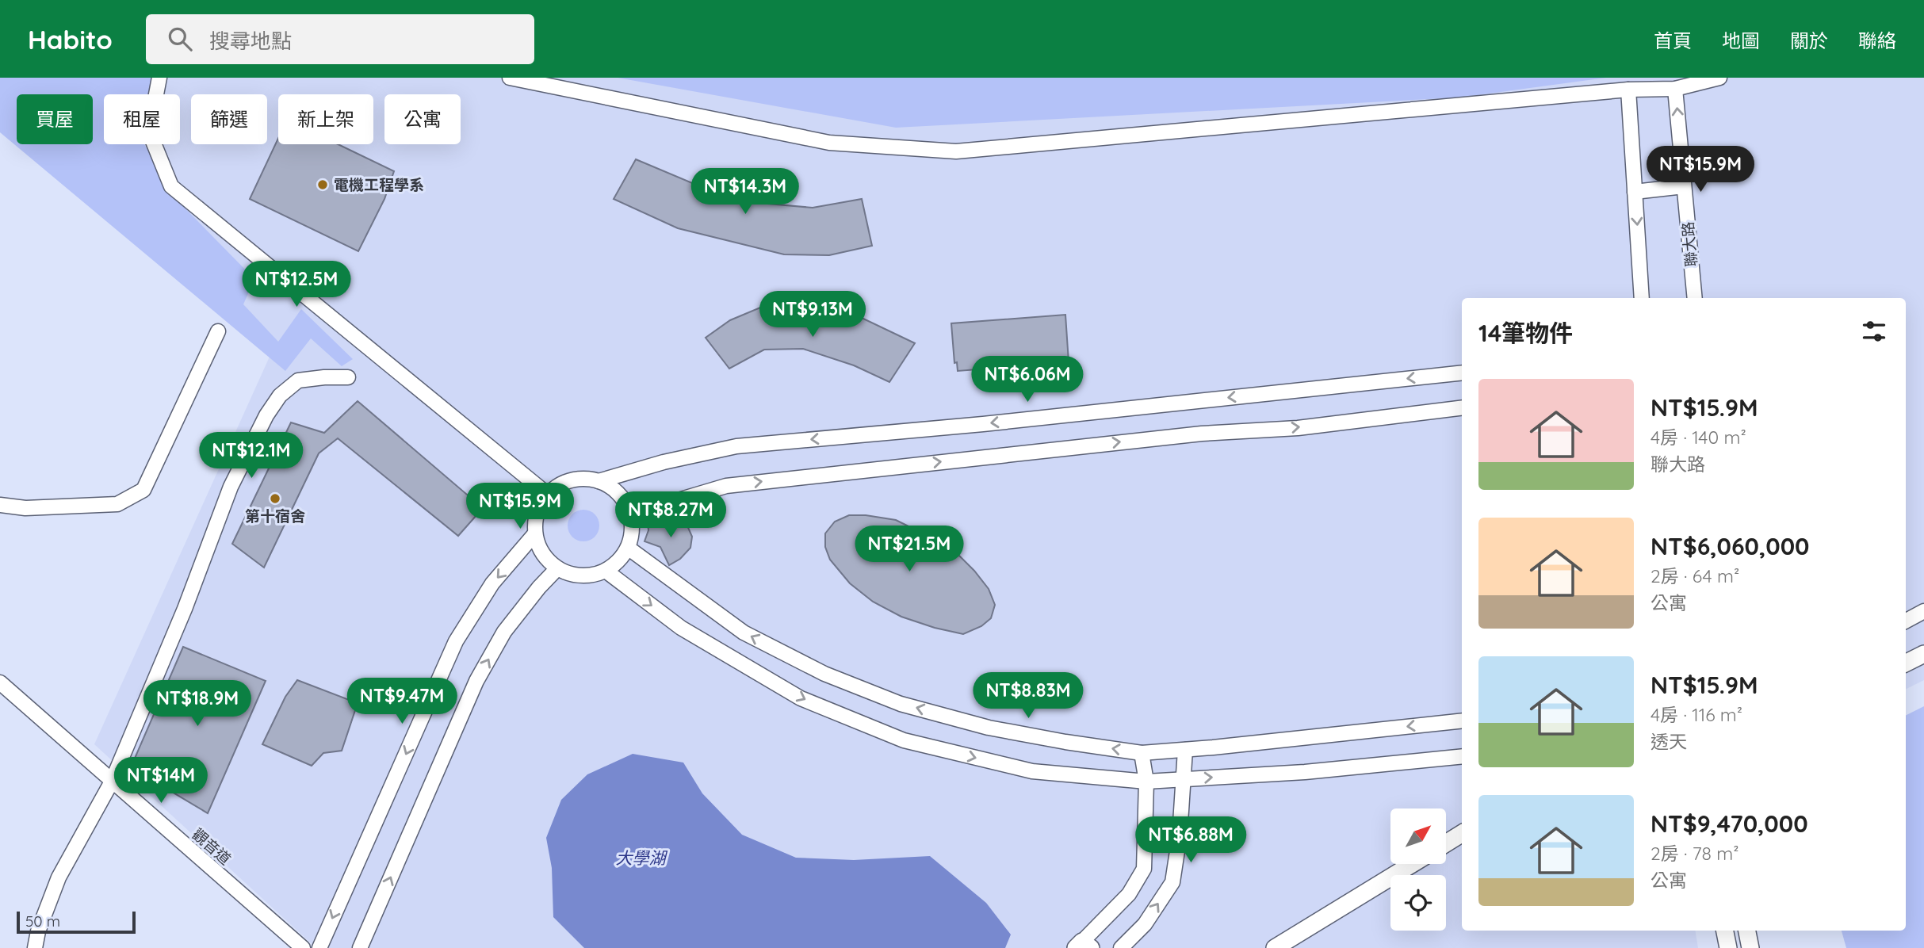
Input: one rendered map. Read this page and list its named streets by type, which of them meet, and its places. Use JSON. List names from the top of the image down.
{
  "streets": {
    "street": ["聯大路", "觀音道"]
  },
  "water": ["大學湖"],
  "places": ["電機工程學系", "第十宿舍"],
  "scale_bar": "50 m",
  "north": "top right",
  "page": {
    "header": "Habito",
    "search": "搜尋地點",
    "nav": [
      "首頁",
      "地圖",
      "關於",
      "聯絡"
    ],
    "chip": [
      "買屋",
      "租屋",
      "篩選",
      "新上架",
      "公寓"
    ],
    "price": [
      "NT$15.9M",
      "NT$14.3M",
      "NT$12.5M",
      "NT$9.13M",
      "NT$6.06M",
      "NT$12.1M",
      "NT$15.9M",
      "NT$8.27M",
      "NT$21.5M",
      "NT$8.83M",
      "NT$9.47M",
      "NT$18.9M",
      "NT$14M",
      "NT$6.88M"
    ],
    "heading": "14筆物件",
    "list": [
      {
        "name": "NT$15.9M",
        "note": "4房 · 140 m² · 聯大路"
      },
      {
        "name": "NT$6,060,000",
        "note": "2房 · 64 m² · 公寓"
      },
      {
        "name": "NT$15.9M",
        "note": "4房 · 116 m² · 透天"
      },
      {
        "name": "NT$9,470,000",
        "note": "2房 · 78 m² · 公寓"
      }
    ],
    "scale": "50 m"
  }
}
